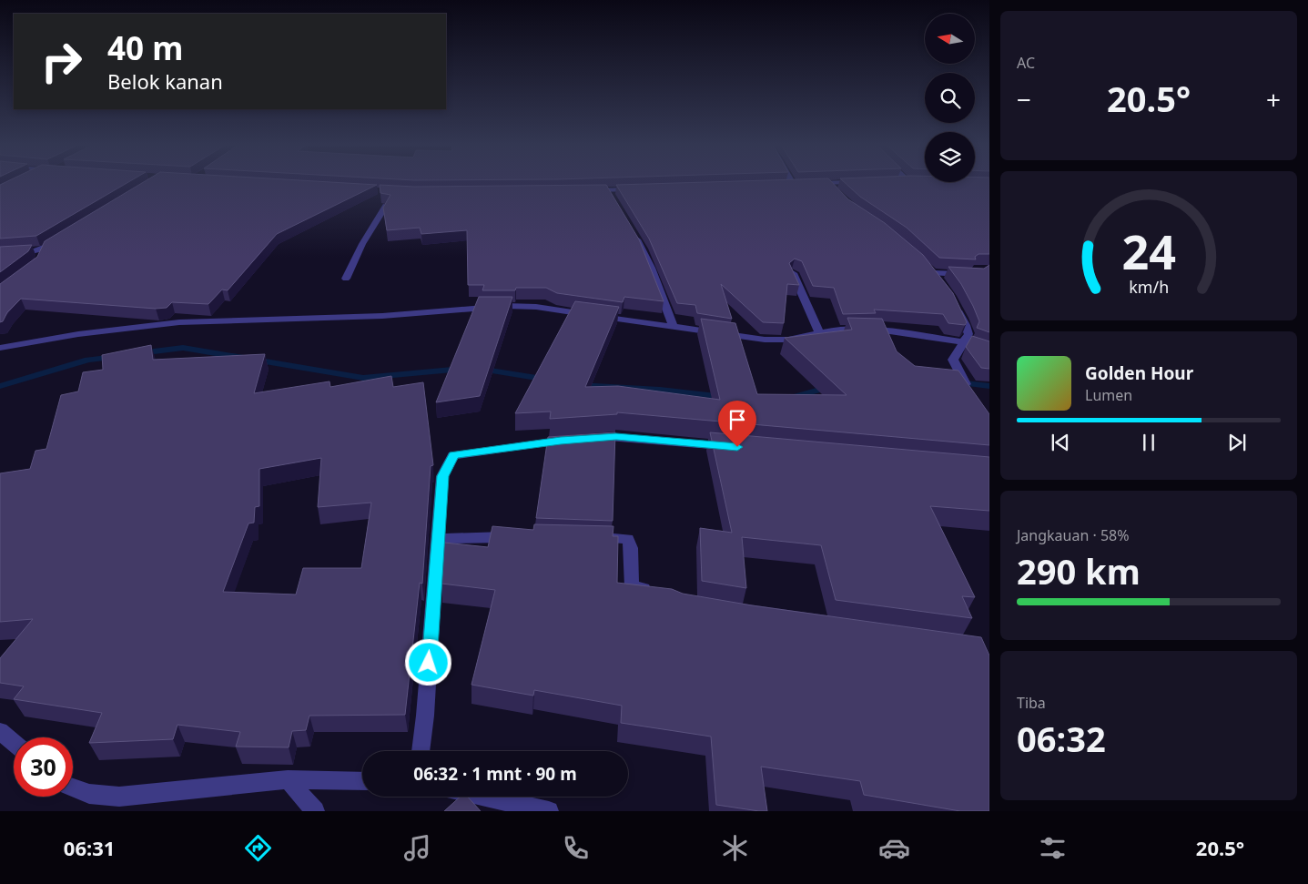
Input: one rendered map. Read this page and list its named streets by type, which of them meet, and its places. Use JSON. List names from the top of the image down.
{
  "north": "left",
  "page": {
    "tile": [
      "AC",
      ["Jangkauan · 58%", "290 km"],
      ["Tiba", "06:32"]
    ],
    "turn": ["40 m", "Belok kanan"],
    "heat": ["−", "20.5°", "+"],
    "song": ["Golden Hour", "Lumen"],
    "limit": "30",
    "trip": "06:32 · 1 mnt · 90 m",
    "tabs": ["06:31", "20.5°"],
    "gauge": ["24", "km/h"]
  }
}
